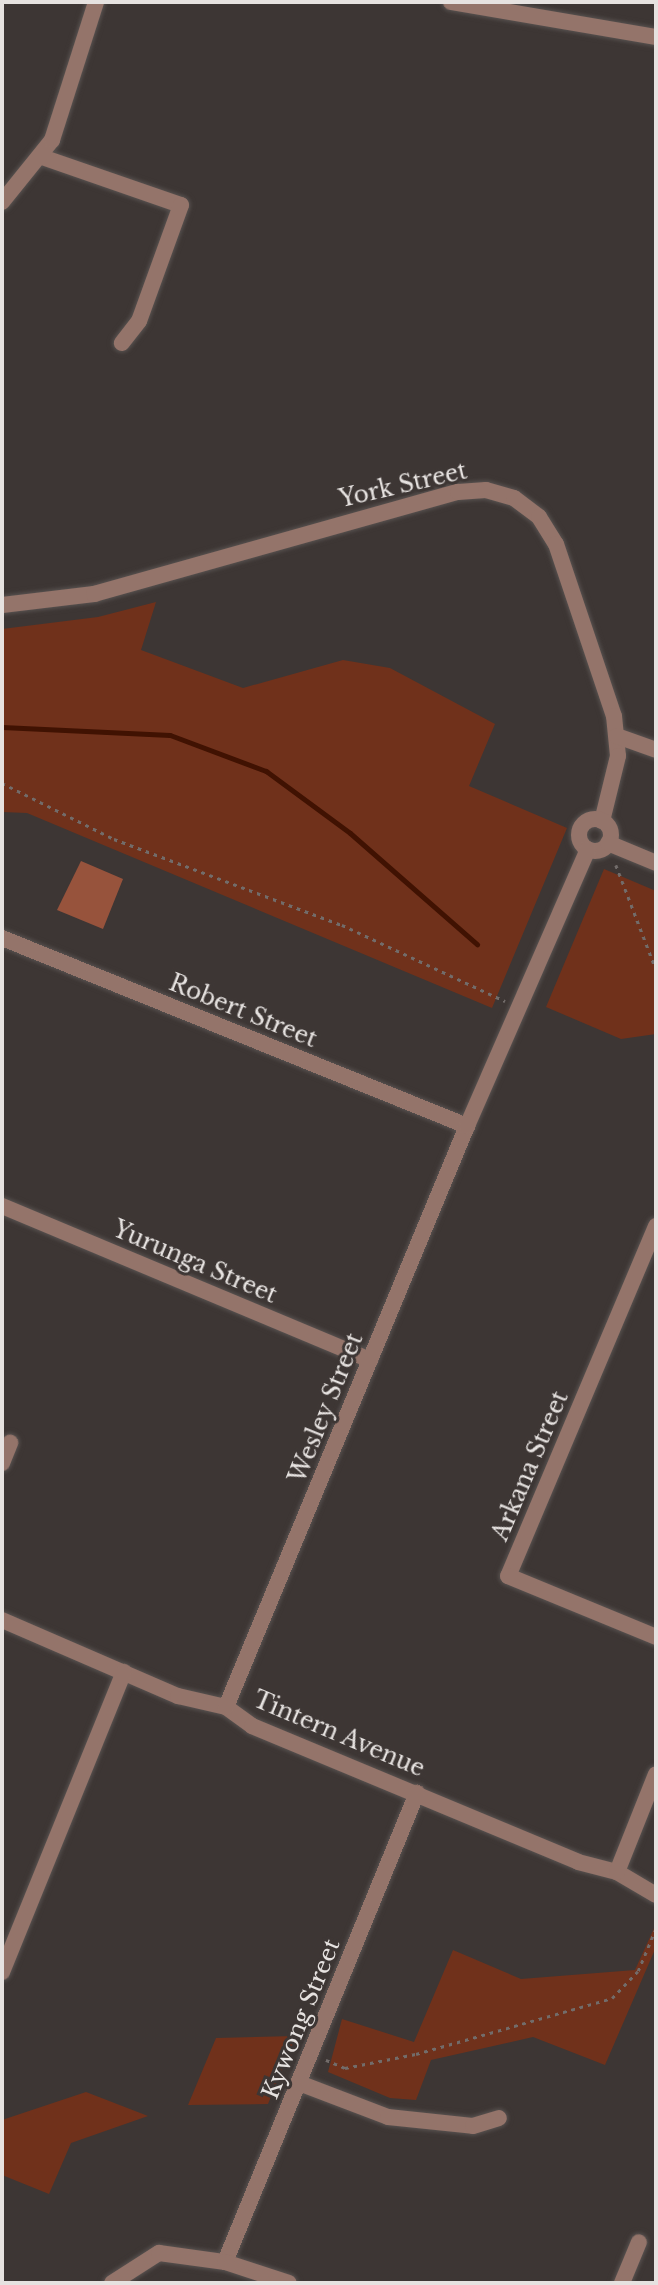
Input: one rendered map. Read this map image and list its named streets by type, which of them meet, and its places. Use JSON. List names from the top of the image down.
{
  "streets": {
    "street": [
      "York Street",
      "Robert Street",
      "Yurunga Street",
      "Wesley Street",
      "Arkana Street",
      "Tintern Avenue",
      "Kywong Street"
    ]
  },
  "crossings": [
    ["Robert Street", "Wesley Street"],
    ["Yurunga Street", "Wesley Street"],
    ["Wesley Street", "Tintern Avenue"],
    ["Tintern Avenue", "Kywong Street"]
  ]
}
